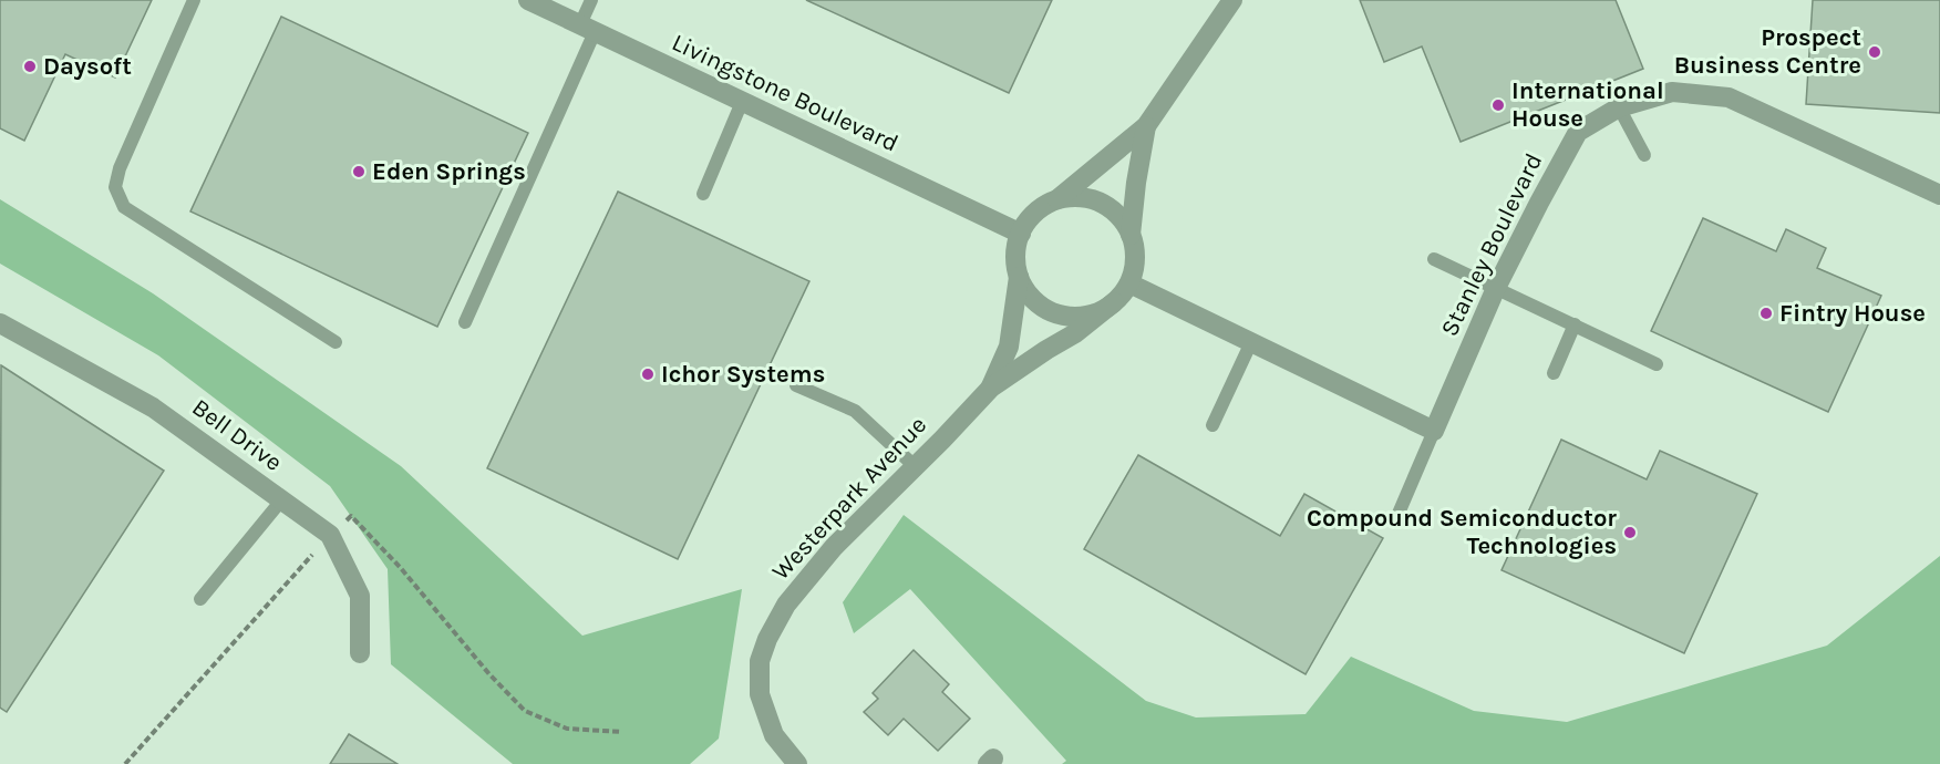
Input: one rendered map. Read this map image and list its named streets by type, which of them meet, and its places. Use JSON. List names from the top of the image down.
{
  "streets": {
    "street": [
      "Livingstone Boulevard",
      "Stanley Boulevard",
      "Bell Drive",
      "Westerpark Avenue"
    ]
  },
  "crossings": [
    ["Livingstone Boulevard", "Westerpark Avenue"]
  ],
  "places": [
    "Prospect Business Centre",
    "Daysoft",
    "International House",
    "Eden Springs",
    "Fintry House",
    "Ichor Systems",
    "Compound Semiconductor Technologies"
  ]
}
